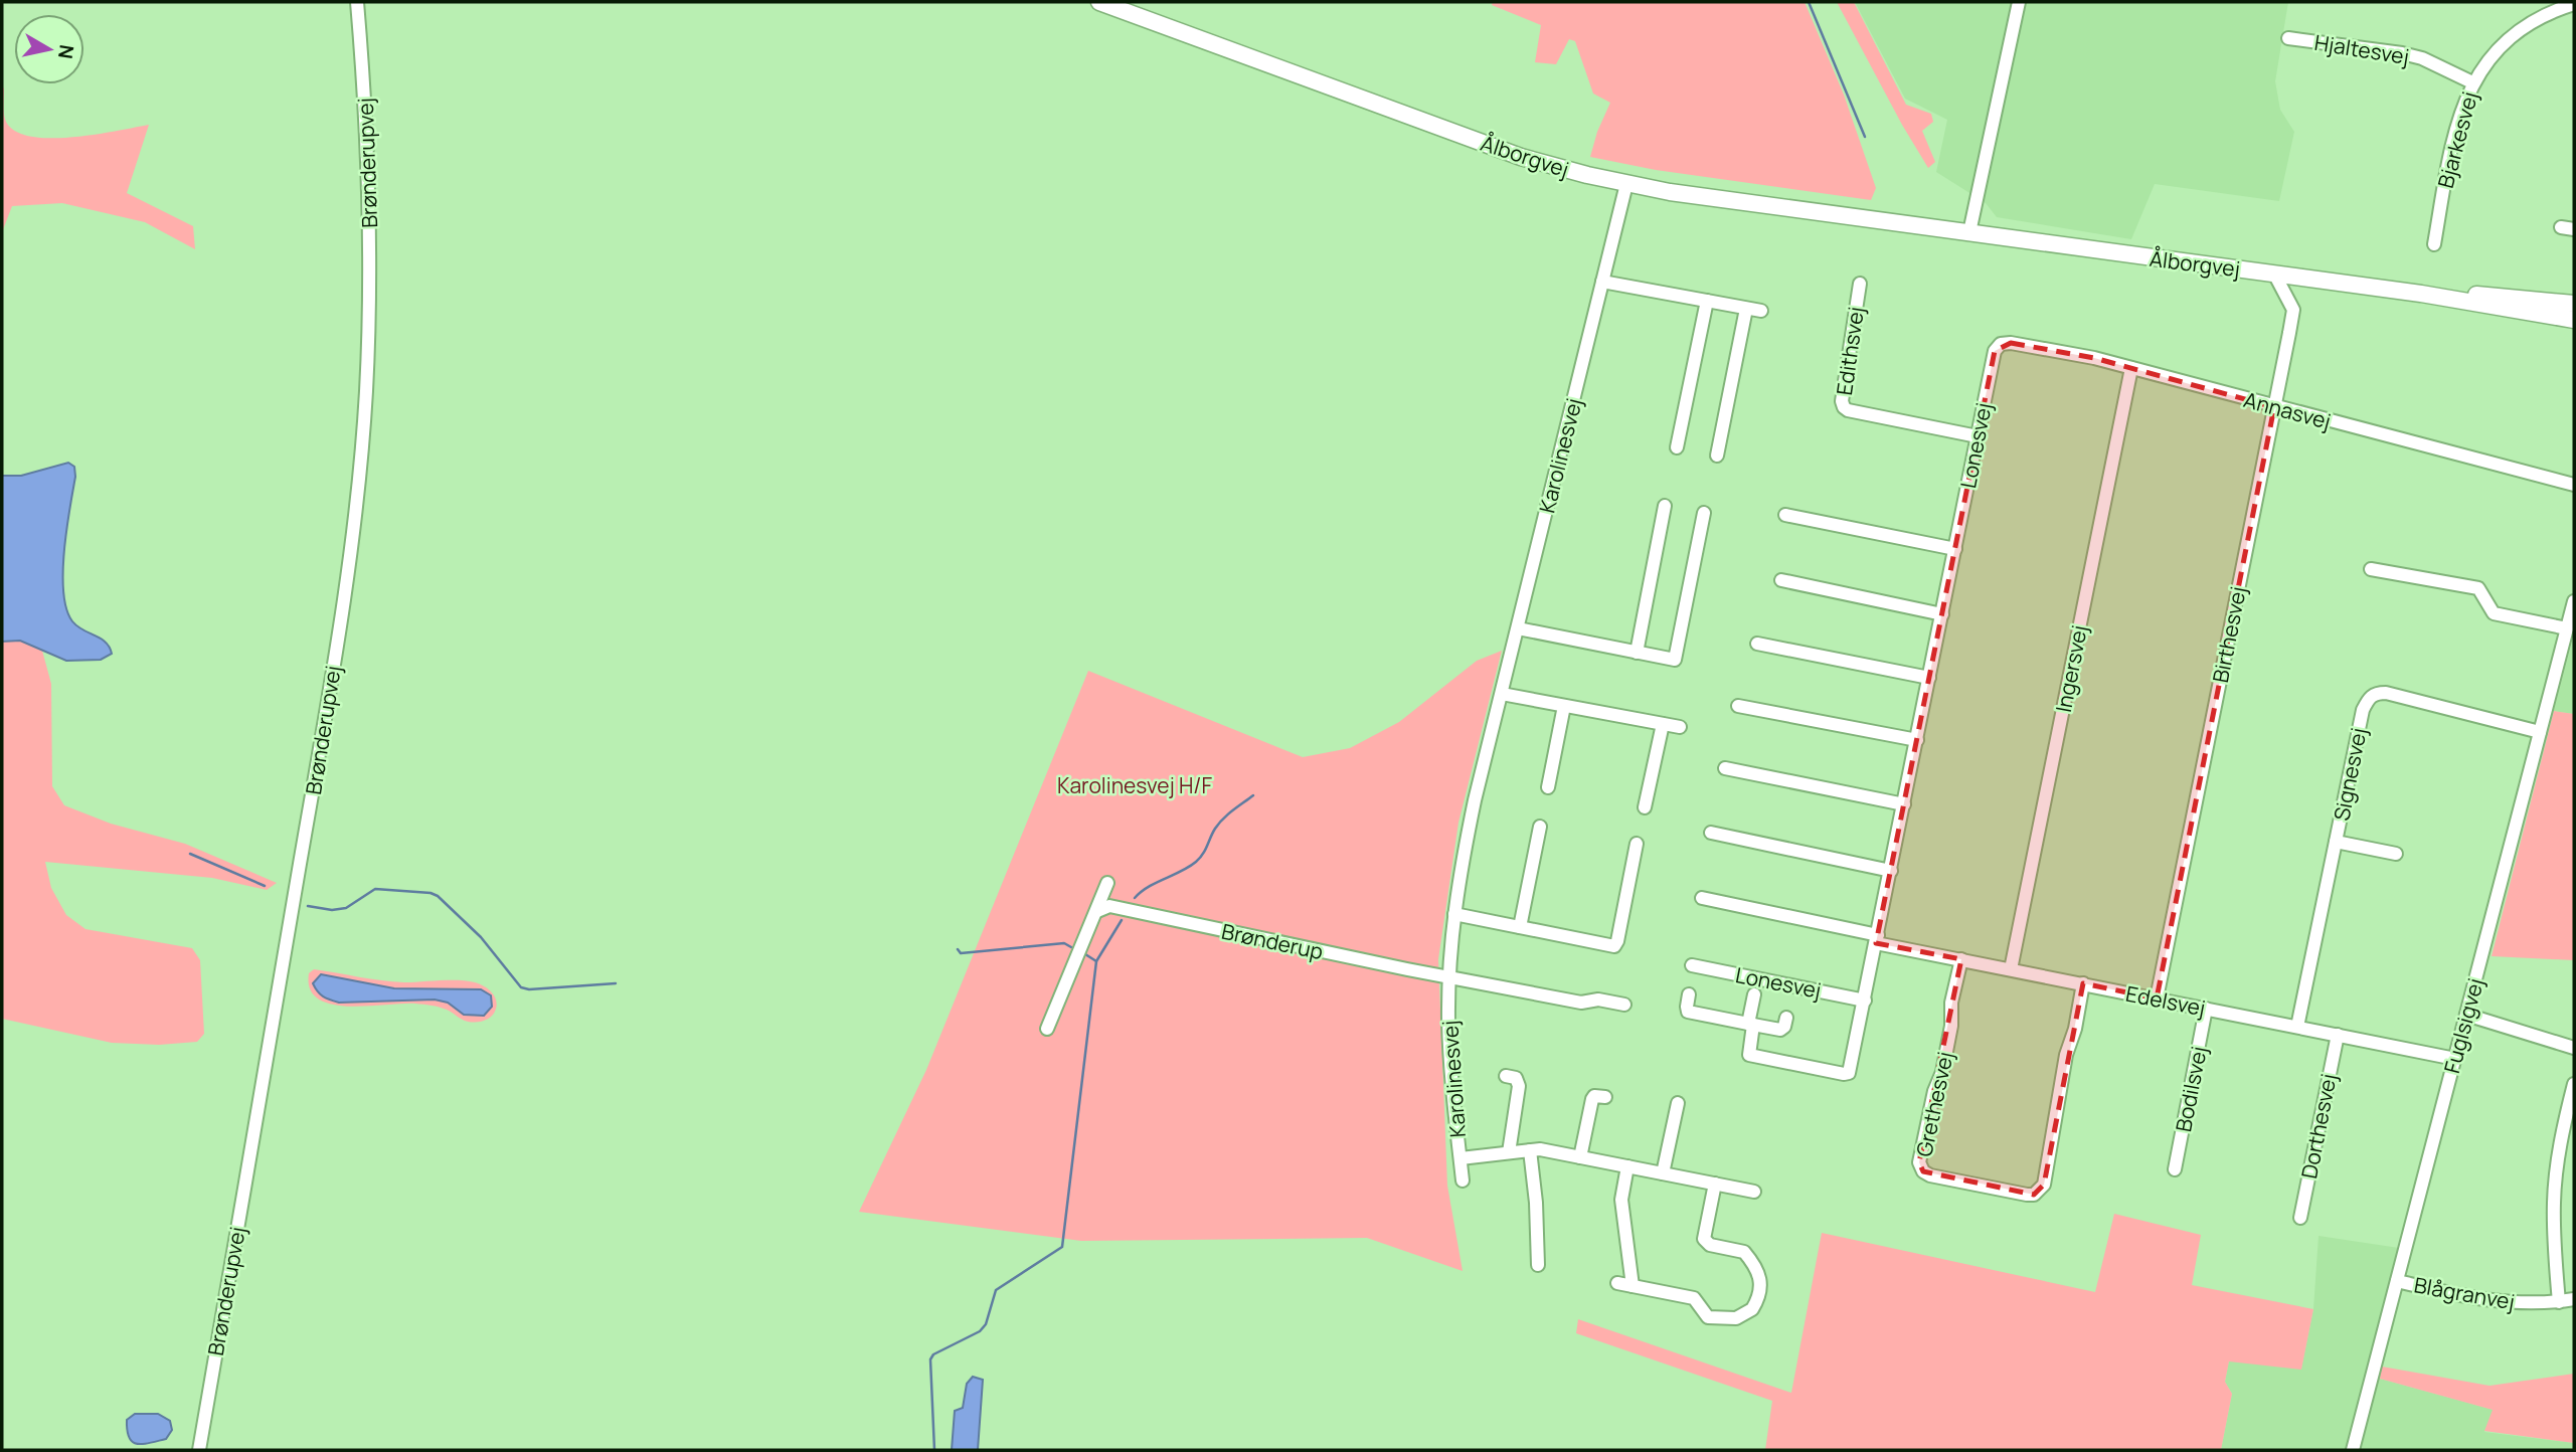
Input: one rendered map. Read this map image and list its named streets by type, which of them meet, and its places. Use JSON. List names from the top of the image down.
{
  "streets": {
    "main road": ["Ålborgvej"],
    "street": [
      "Hjaltesvej",
      "Bjarkesvej",
      "Brønderupvej",
      "Edithsvej",
      "Annasvej",
      "Lonesvej",
      "Karolinesvej",
      "Birthesvej",
      "Ingersvej",
      "Signesvej",
      "Brønderup",
      "Edelsvej",
      "Fuglsigvej",
      "Bodilsvej",
      "Grethesvej",
      "Dorthesvej",
      "Blågranvej"
    ]
  },
  "crossings": [
    ["Hjaltesvej", "Bjarkesvej"],
    ["Ålborgvej", "Karolinesvej"],
    ["Ålborgvej", "Birthesvej"],
    ["Edithsvej", "Lonesvej"],
    ["Annasvej", "Lonesvej"],
    ["Annasvej", "Birthesvej"],
    ["Annasvej", "Ingersvej"],
    ["Lonesvej", "Edelsvej"],
    ["Karolinesvej", "Brønderup"],
    ["Birthesvej", "Edelsvej"],
    ["Ingersvej", "Edelsvej"],
    ["Signesvej", "Edelsvej"],
    ["Signesvej", "Fuglsigvej"],
    ["Edelsvej", "Fuglsigvej"],
    ["Edelsvej", "Bodilsvej"],
    ["Edelsvej", "Grethesvej"],
    ["Edelsvej", "Dorthesvej"],
    ["Fuglsigvej", "Blågranvej"]
  ],
  "parks": ["Karolinesvej H/F"],
  "north": "right"
}
